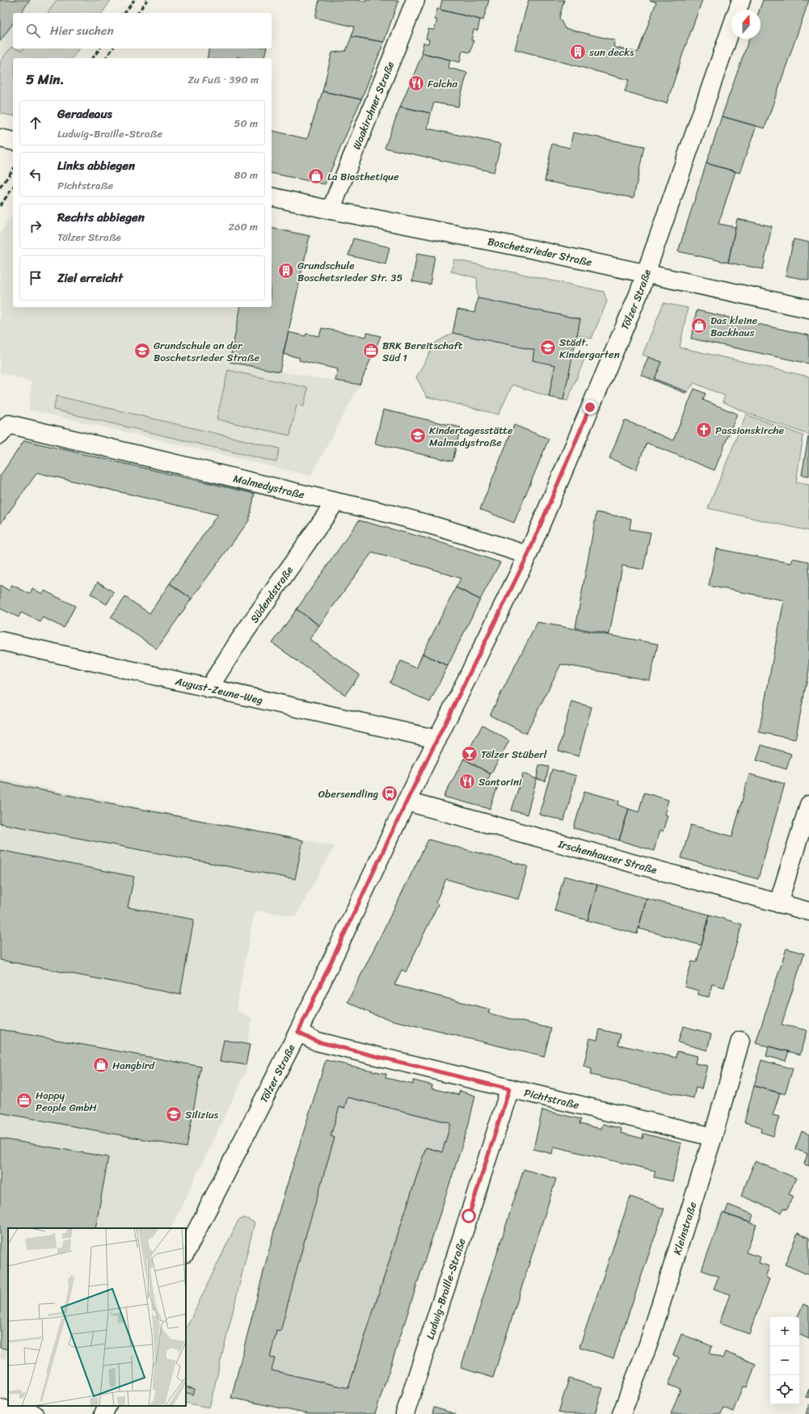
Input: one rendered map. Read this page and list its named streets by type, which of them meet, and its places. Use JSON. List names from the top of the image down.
{
  "streets": {
    "street": [
      "Waakirchner Straße",
      "Boschetsrieder Straße",
      "Tölzer Straße",
      "Malmedystraße",
      "Südendstraße",
      "August-Zeune-Weg",
      "Irschenhauser Straße",
      "Pichtstraße",
      "Kleinstraße",
      "Ludwig-Braille-Straße"
    ]
  },
  "crossings": [
    ["Waakirchner Straße", "Boschetsrieder Straße"],
    ["Boschetsrieder Straße", "Tölzer Straße"],
    ["Tölzer Straße", "Malmedystraße"],
    ["Tölzer Straße", "August-Zeune-Weg"],
    ["Tölzer Straße", "Irschenhauser Straße"],
    ["Tölzer Straße", "Pichtstraße"],
    ["Malmedystraße", "Südendstraße"],
    ["Südendstraße", "August-Zeune-Weg"],
    ["Pichtstraße", "Kleinstraße"],
    ["Pichtstraße", "Ludwig-Braille-Straße"]
  ],
  "places": {
    "building": ["sun decks", "Grundschule Boschetsrieder Str. 35"],
    "restaurant": ["Falcha", "Santorini"],
    "shop": ["La Biosthetique", "Das kleine Backhaus", "Hangbird"],
    "school or university": [
      "Städt. Kindergarten",
      "Grundschule an der Boschetsrieder Straße",
      "Kindertagesstätte Malmedystraße",
      "Silizius"
    ],
    "office": ["BRK Bereitschaft Süd 1", "Happy People GmbH"],
    "church": ["Passionskirche"],
    "bar": ["Tölzer Stüberl"],
    "bus stop": ["Obersendling"]
  },
  "north": "top",
  "page": {
    "search": "Hier suchen",
    "heading": ["5 Min.", "Zu Fuß · 390 m"],
    "list": [
      ["Geradeaus", "Ludwig-Braille-Straße", "50 m"],
      ["Links abbiegen", "Pichtstraße", "80 m"],
      ["Rechts abbiegen", "Tölzer Straße", "260 m"],
      "Ziel erreicht"
    ],
    "map_buttons": ["+", "−"]
  }
}
